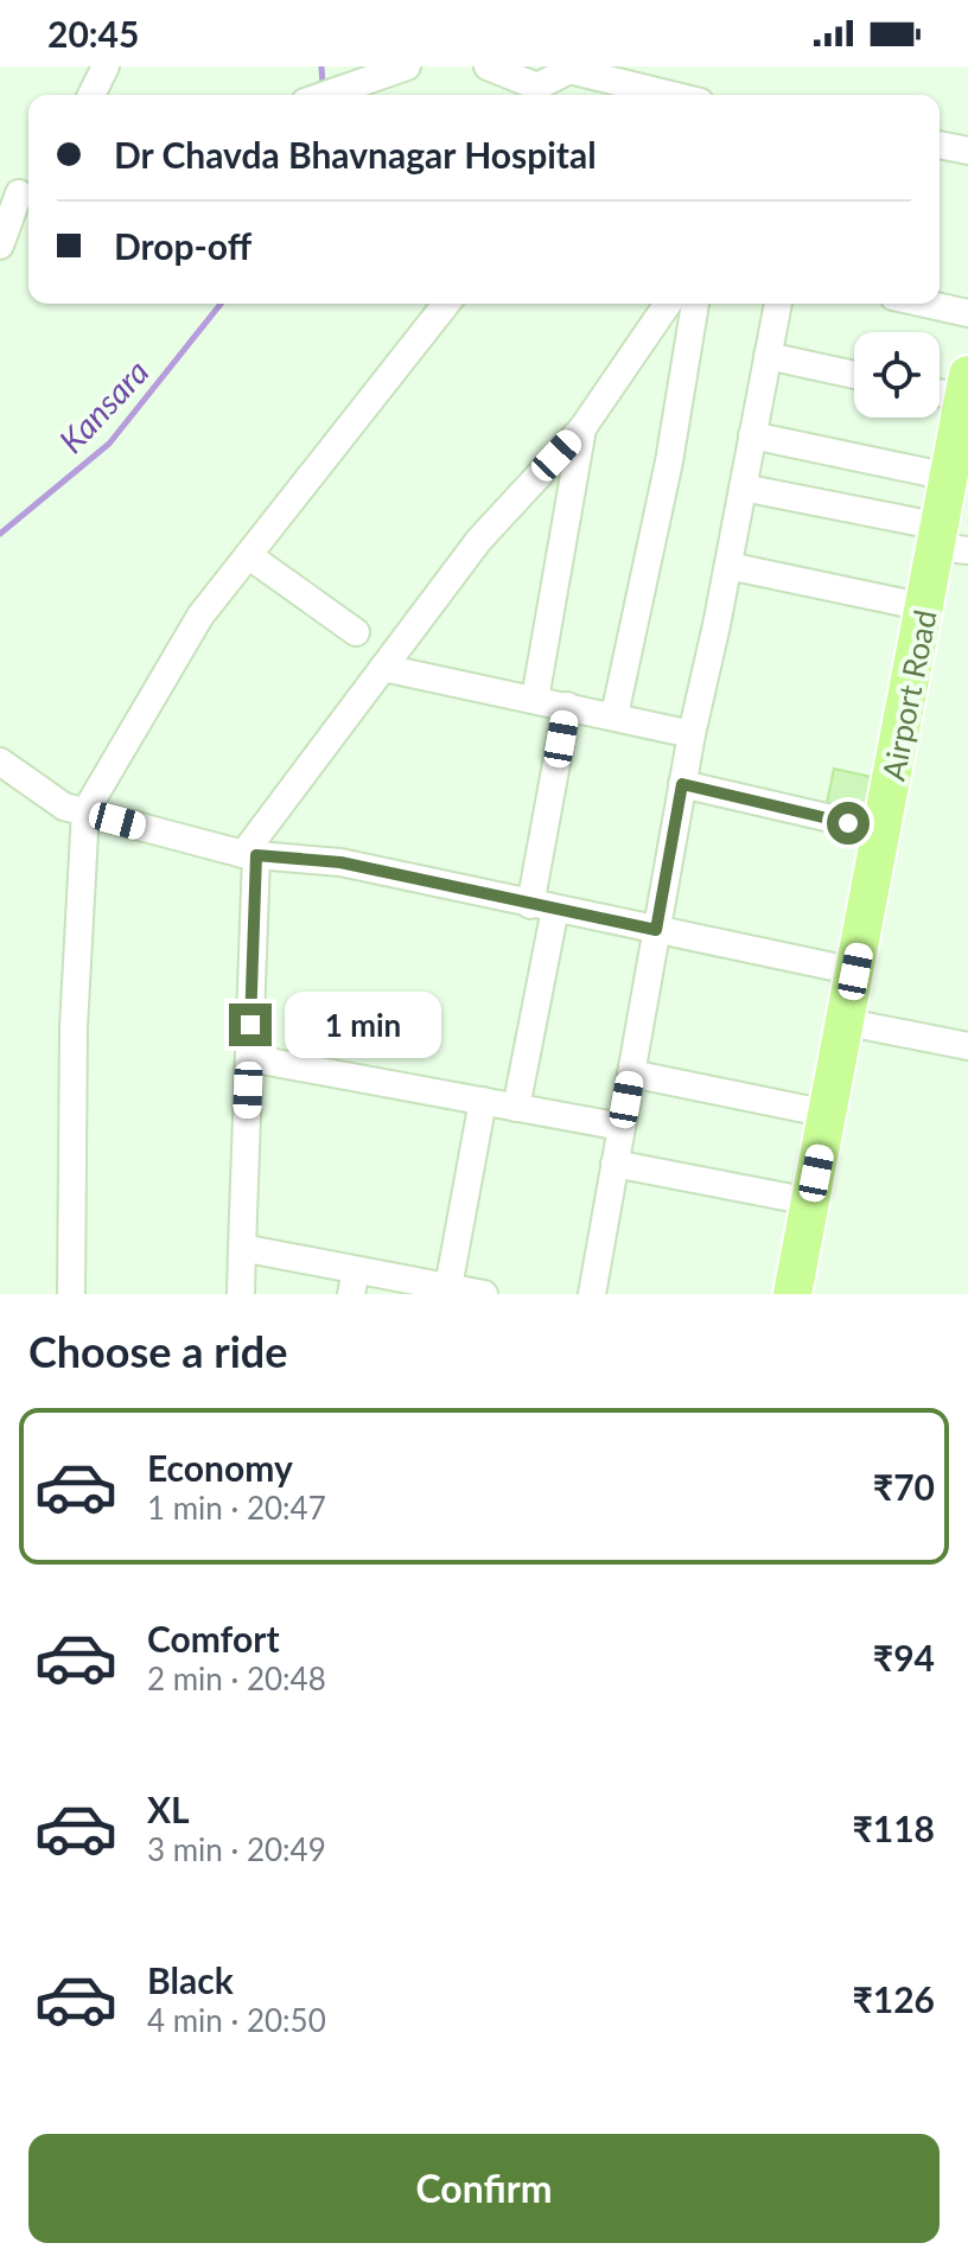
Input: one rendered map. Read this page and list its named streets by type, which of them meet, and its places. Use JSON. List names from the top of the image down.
{
  "streets": {
    "highway": ["Airport Road"]
  },
  "water": ["Kansara"],
  "page": {
    "status": "20:45",
    "banner": ["Dr Chavda Bhavnagar Hospital", "Drop-off"],
    "bubble": "1 min",
    "heading": "Choose a ride",
    "list": [
      {
        "name": "Economy",
        "note": "1 min · 20:47",
        "value": "₹70"
      },
      {
        "name": "Comfort",
        "note": "2 min · 20:48",
        "value": "₹94"
      },
      {
        "name": "XL",
        "note": "3 min · 20:49",
        "value": "₹118"
      },
      {
        "name": "Black",
        "note": "4 min · 20:50",
        "value": "₹126"
      }
    ],
    "buttons": "Confirm"
  }
}
